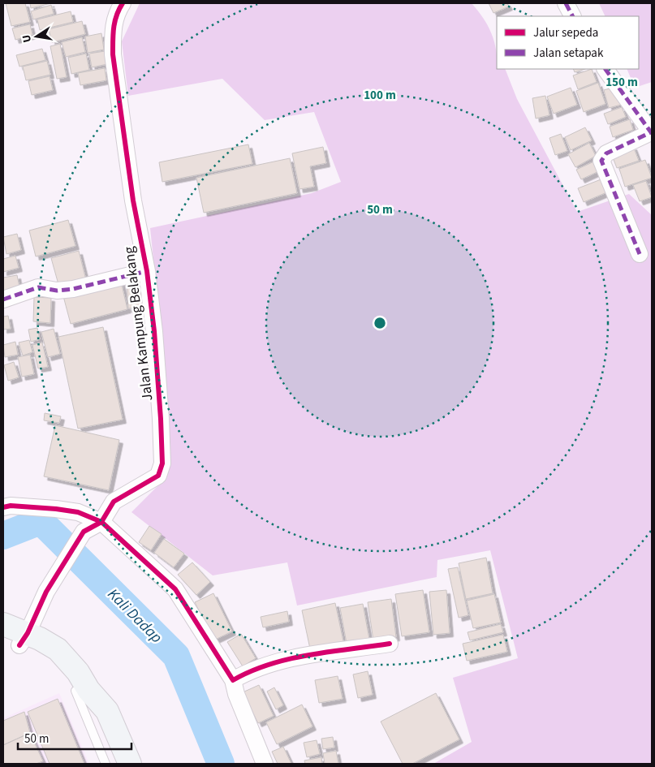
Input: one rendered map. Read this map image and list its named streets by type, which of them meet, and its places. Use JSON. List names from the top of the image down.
{
  "streets": {
    "street": ["Jalan Kampung Belakang"]
  },
  "water": ["Kali Dadap"],
  "legend": ["Jalur sepeda", "Jalan setapak"],
  "scale_bar": "50 m",
  "north": "left",
  "rings": ["150 m", "100 m", "50 m"]
}
